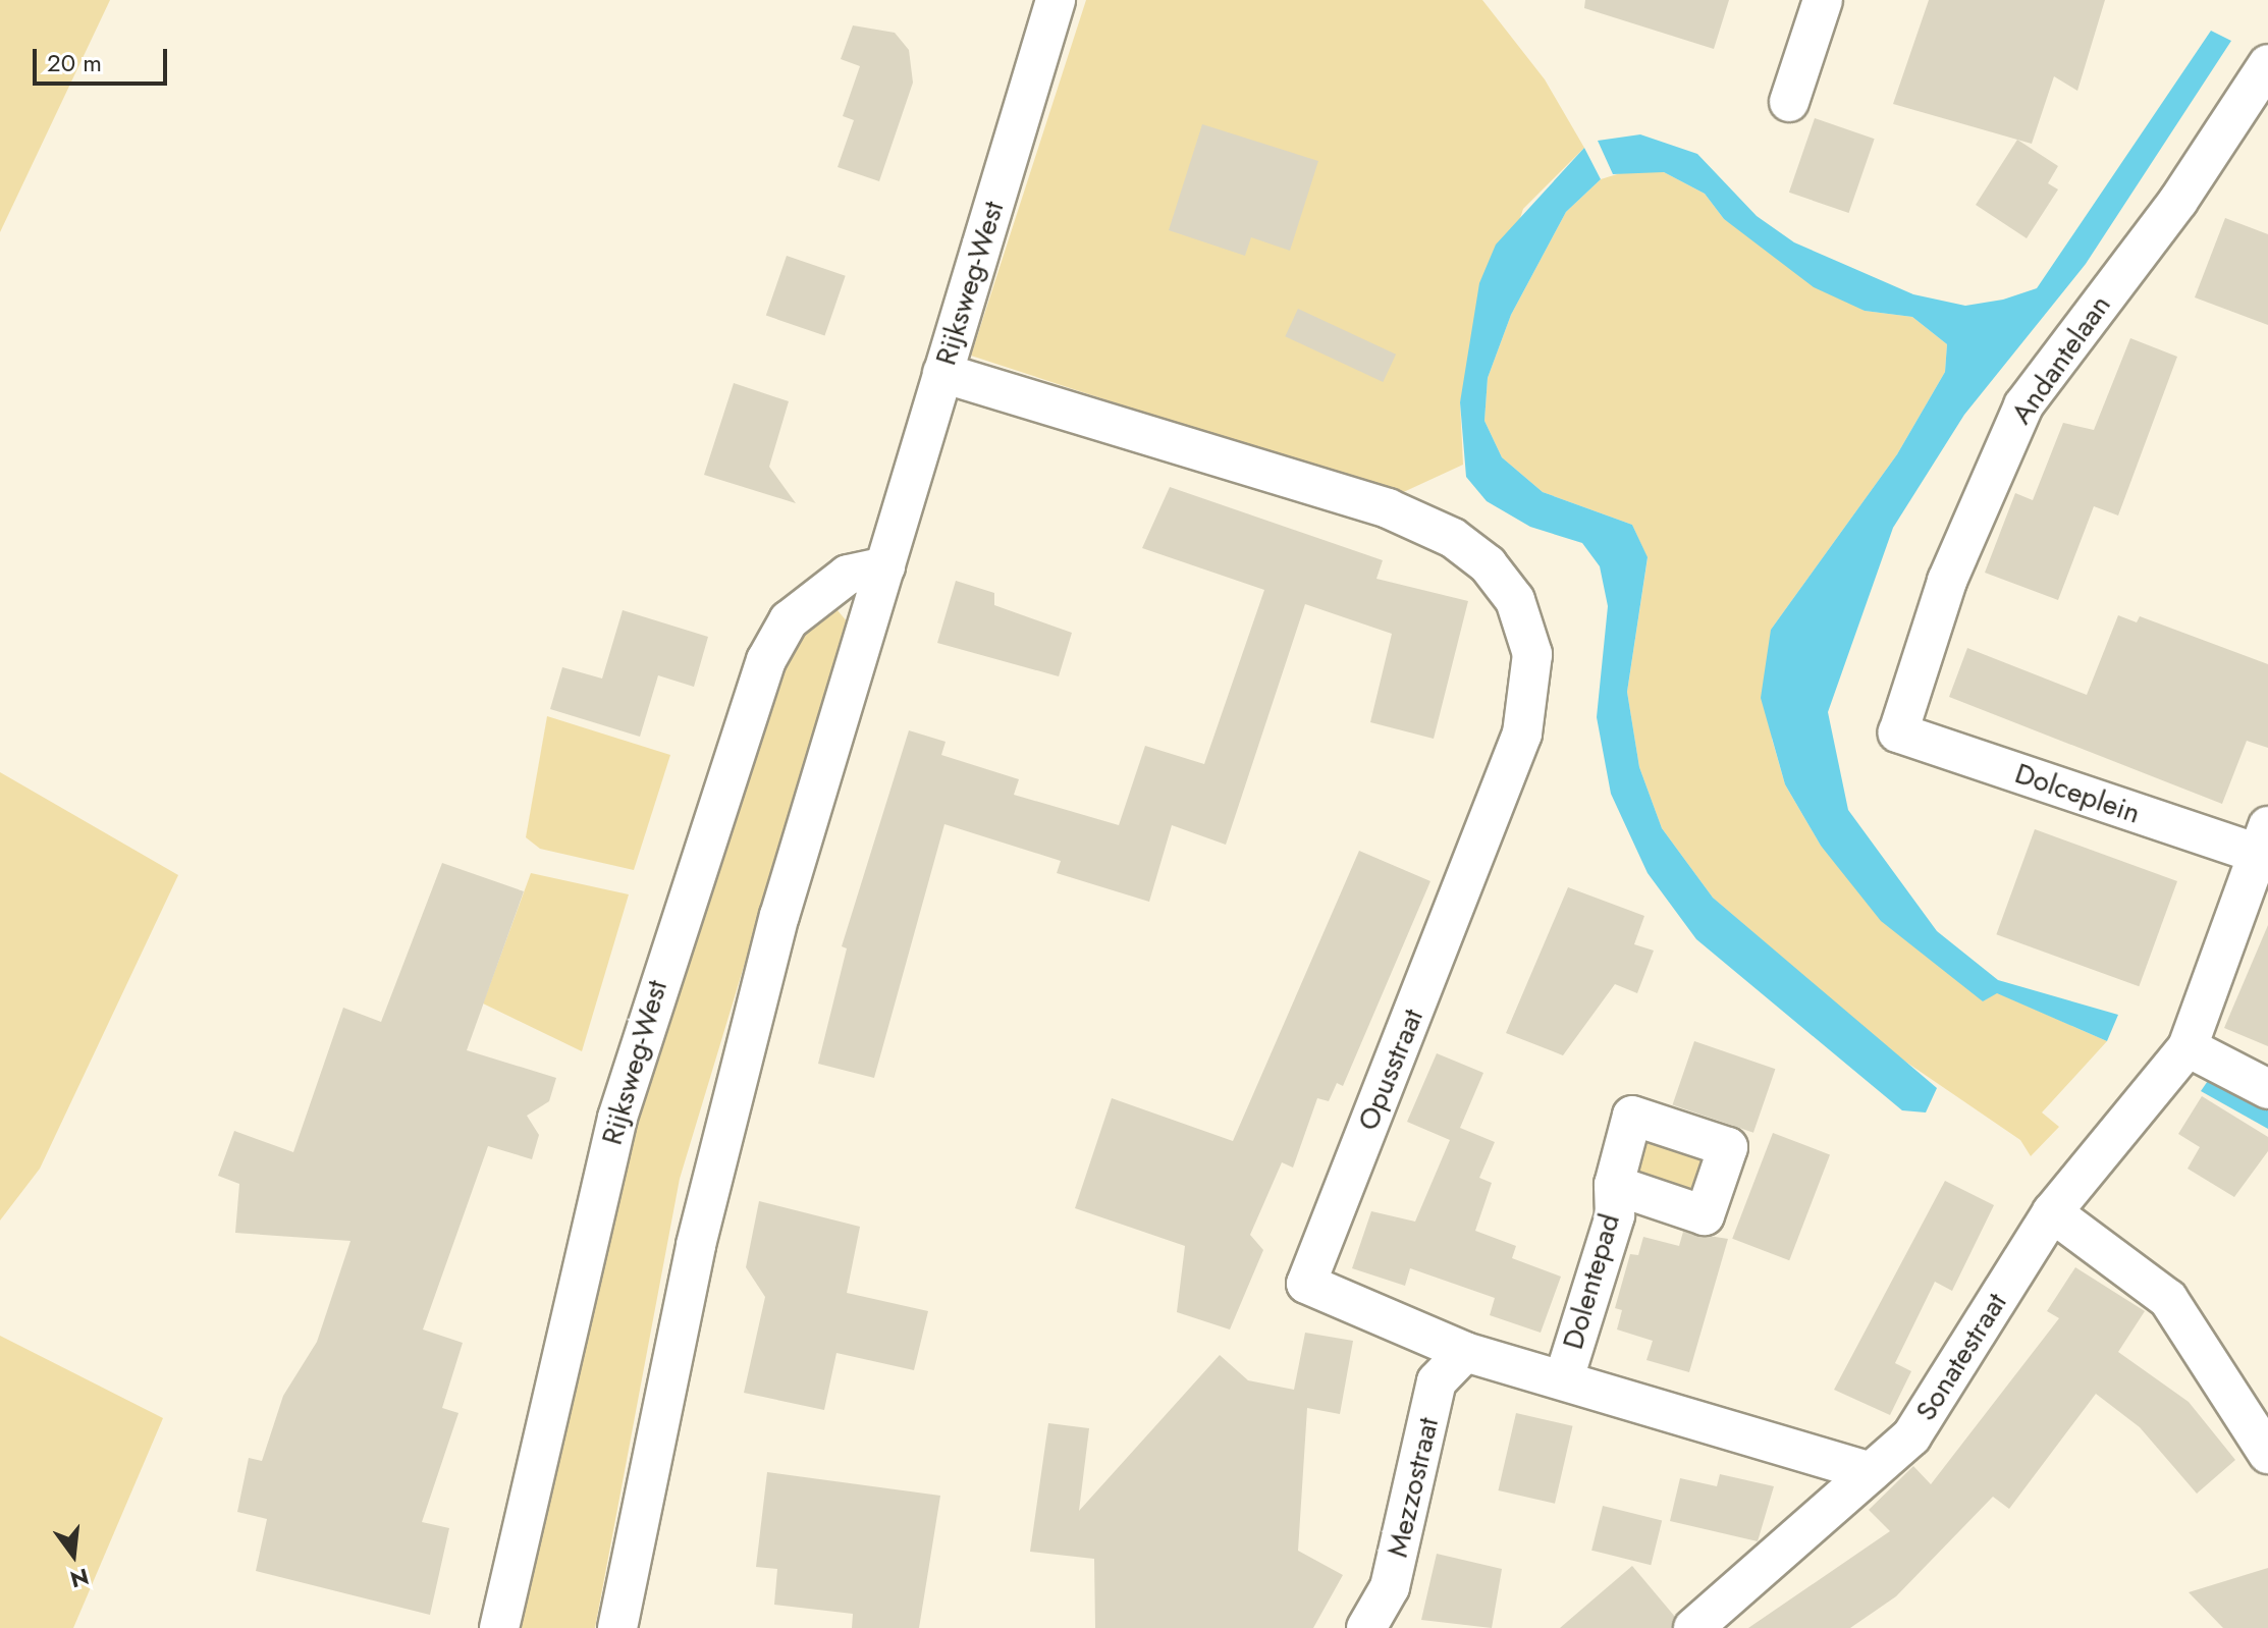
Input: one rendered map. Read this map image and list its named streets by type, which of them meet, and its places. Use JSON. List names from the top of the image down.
{
  "streets": {
    "street": [
      "Rijksweg-West",
      "Andantelaan",
      "Dolceplein",
      "Opusstraat",
      "Dolentepad",
      "Sonatestraat",
      "Mezzostraat"
    ]
  },
  "crossings": [
    ["Rijksweg-West", "Opusstraat"],
    ["Andantelaan", "Dolceplein"],
    ["Dolceplein", "Sonatestraat"],
    ["Opusstraat", "Mezzostraat"]
  ],
  "scale_bar": "20 m",
  "north": "bottom"
}
